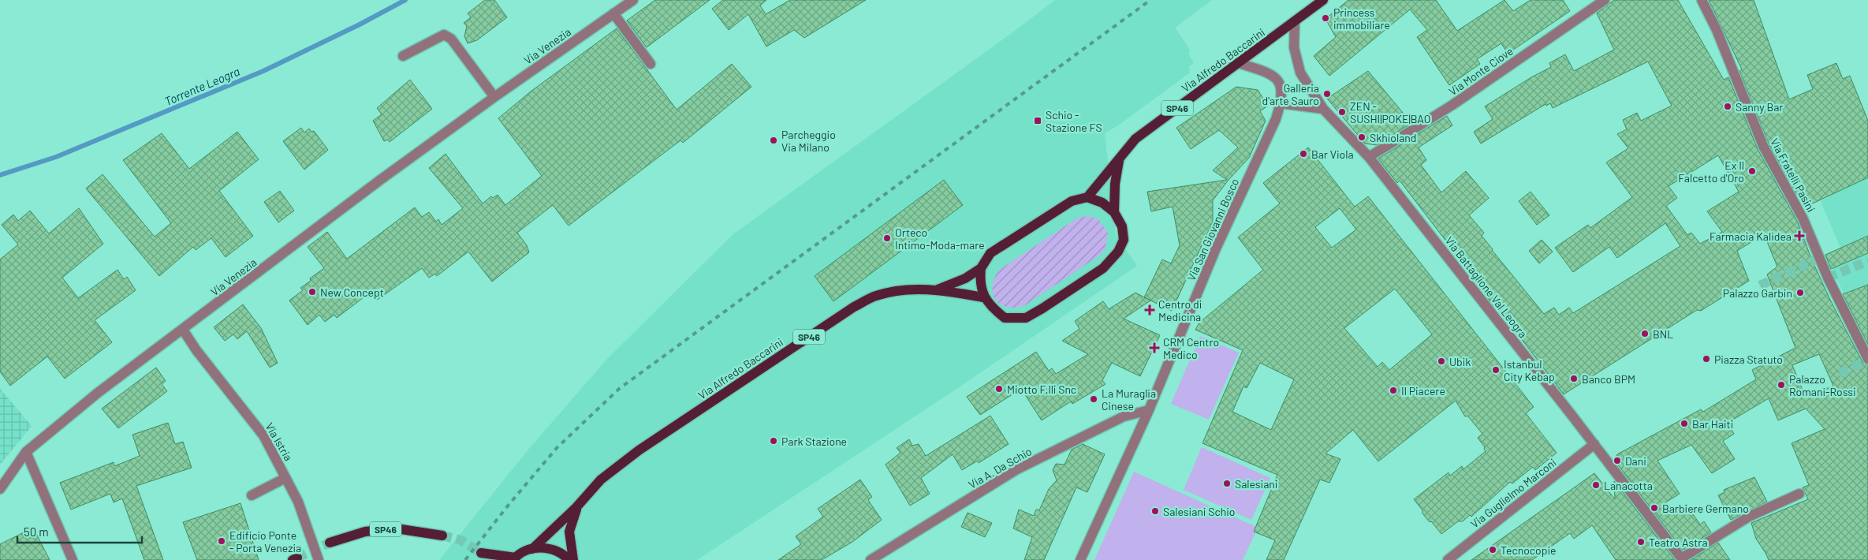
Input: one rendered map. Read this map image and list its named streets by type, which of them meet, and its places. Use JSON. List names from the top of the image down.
{
  "streets": {
    "main road": ["Via Alfredo Baccarini", "SP46"],
    "street": [
      "Via Venezia",
      "Via Monte Ciove",
      "Via Fratelli Pasini",
      "Via San Giovanni Bosco",
      "Via Battaglione Val Leogra",
      "Via Istria",
      "Via A. Da Schio",
      "Via Guglielmo Marconi"
    ]
  },
  "crossings": [
    ["Via Venezia", "Via Istria"],
    ["Via Alfredo Baccarini", "Via San Giovanni Bosco"],
    ["Via Alfredo Baccarini", "Via Battaglione Val Leogra"],
    ["Via Monte Ciove", "Via Battaglione Val Leogra"],
    ["Via San Giovanni Bosco", "Via A. Da Schio"],
    ["Via Battaglione Val Leogra", "Via Guglielmo Marconi"]
  ],
  "water": ["Torrente Leogra"],
  "places": {
    "other": [
      "Princess immobiliare",
      "Galleria d'arte Sauro",
      "Sanny Bar",
      "ZEN - SUSHI|POKE|BAO",
      "Skhioland",
      "Parcheggio Via Milano",
      "Bar Viola",
      "Ex Il Falcetto d'Oro",
      "Orteco Intimo-Moda-mare",
      "New Concept",
      "Palazzo Garbin",
      "BNL",
      "Piazza Statuto",
      "Ubik",
      "Istanbul City Kebap",
      "Banco BPM",
      "Palazzo Romani-Rossi",
      "Miotto F.lli Snc",
      "Il Piacere",
      "La Muraglia Cinese",
      "Bar Haiti",
      "Park Stazione",
      "Dani",
      "Salesiani",
      "Lanacotta",
      "Barbiere Germano",
      "Salesiani Schio",
      "Edificio Ponte - Porta Venezia",
      "Teatro Astra",
      "Tecnocopie"
    ],
    "transit": ["Schio - Stazione FS"],
    "health": ["Farmacia Kalidea", "Centro di Medicina", "CRM Centro Medico"]
  },
  "scale_bar": "50 m"
}
